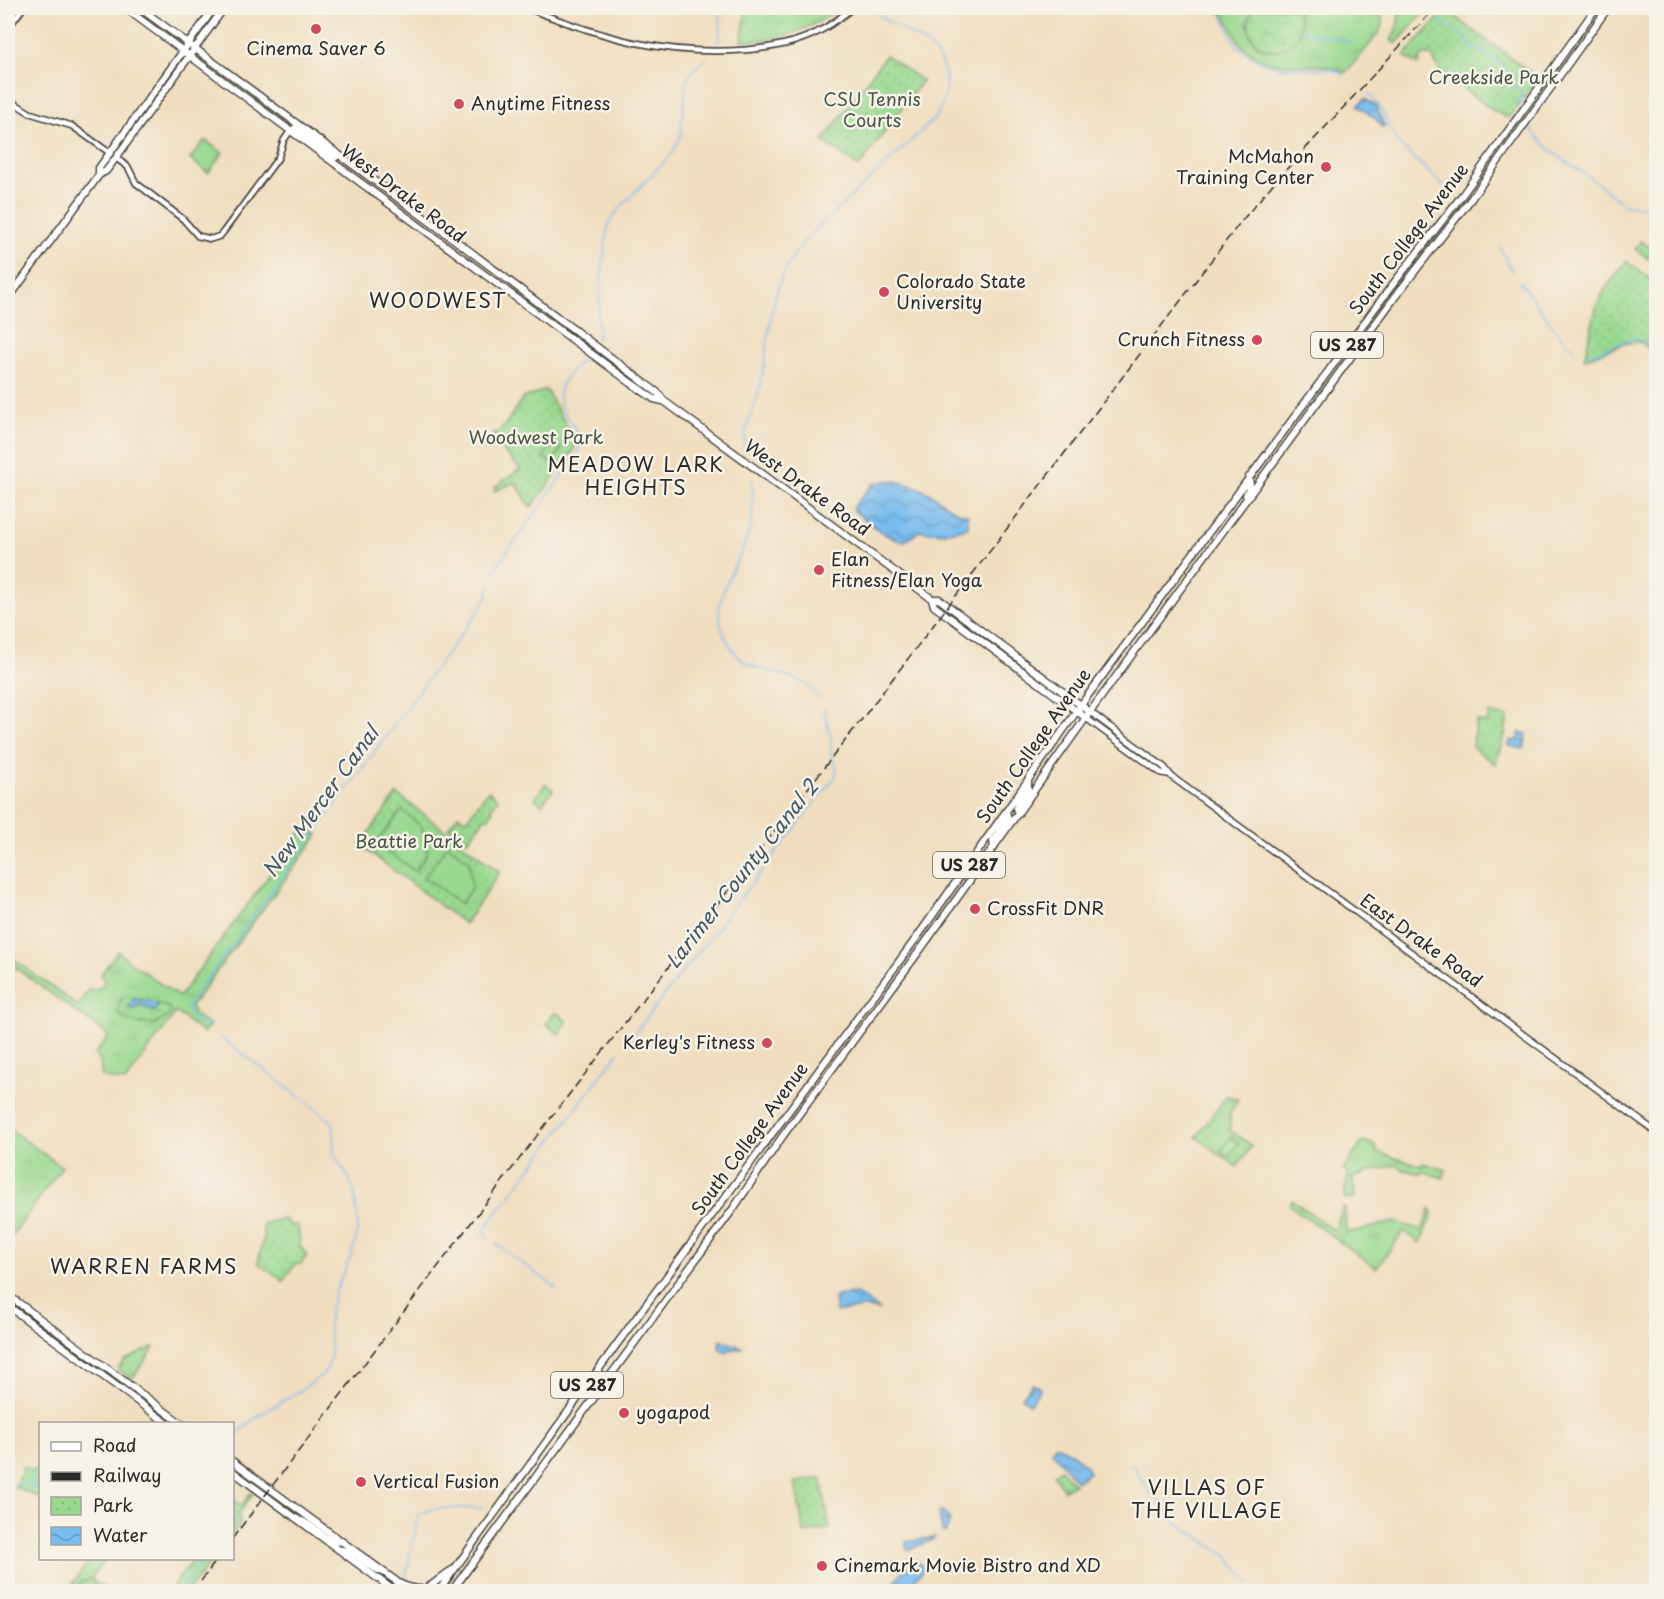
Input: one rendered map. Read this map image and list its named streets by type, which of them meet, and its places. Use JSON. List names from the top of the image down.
{
  "streets": {
    "main road": [
      "West Drake Road",
      "South College Avenue",
      "US 287",
      "East Drake Road"
    ]
  },
  "crossings": [
    ["West Drake Road", "South College Avenue"],
    ["West Drake Road", "East Drake Road"],
    ["South College Avenue", "East Drake Road"]
  ],
  "districts": [
    "WOODWEST",
    "MEADOW LARK HEIGHTS",
    "WARREN FARMS",
    "VILLAS OF THE VILLAGE"
  ],
  "water": ["New Mercer Canal", "Larimer County Canal 2"],
  "parks": [
    "Creekside Park",
    "CSU Tennis Courts",
    "Woodwest Park",
    "Beattie Park"
  ],
  "places": [
    "Cinema Saver 6",
    "Anytime Fitness",
    "McMahon Training Center",
    "Colorado State University",
    "Crunch Fitness",
    "Elan Fitness/Elan Yoga",
    "CrossFit DNR",
    "Kerley's Fitness",
    "yogapod",
    "Vertical Fusion",
    "Cinemark Movie Bistro and XD"
  ],
  "legend": [
    "Road",
    "Railway",
    "Park",
    "Water"
  ]
}
